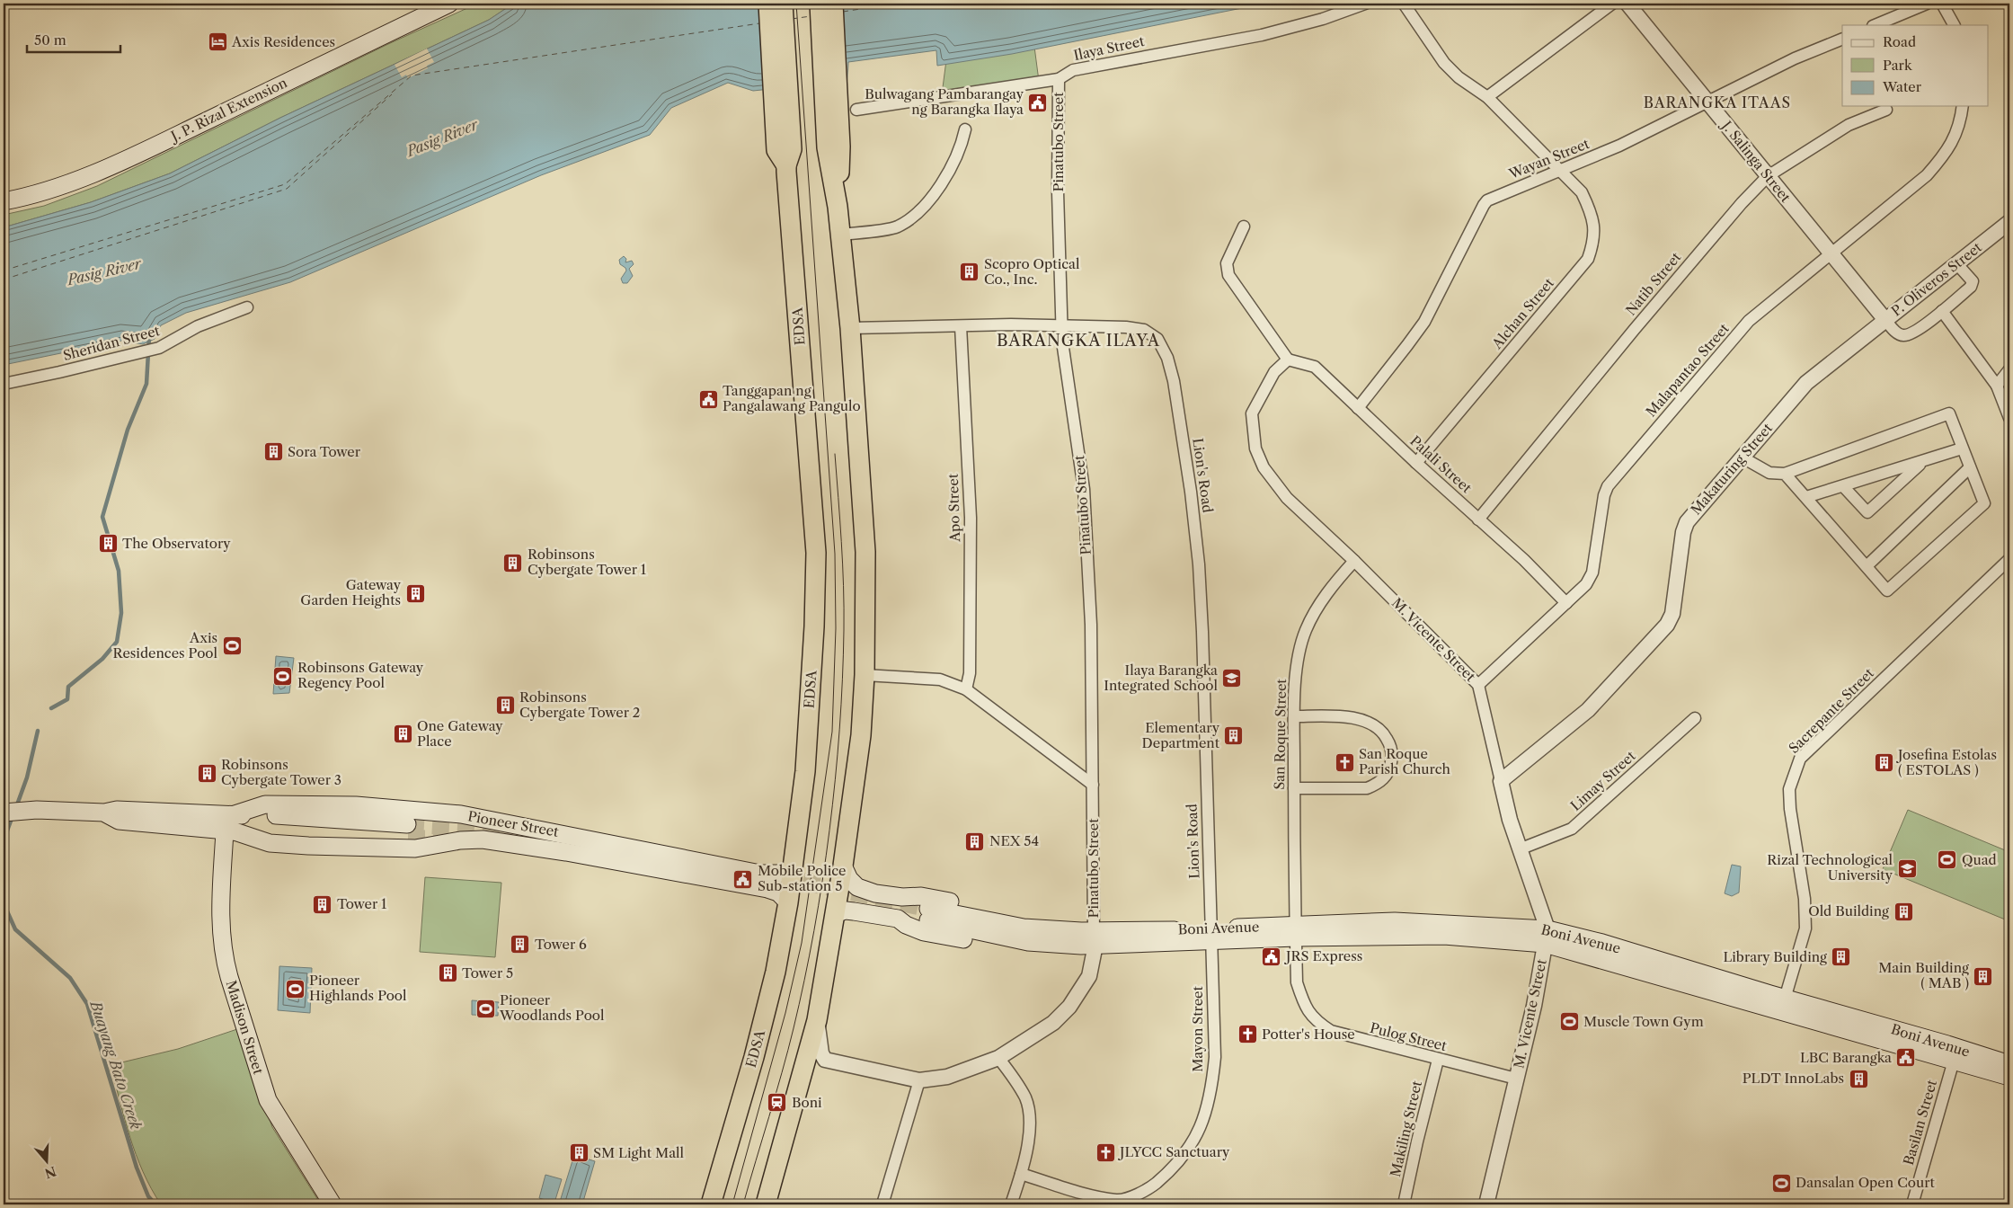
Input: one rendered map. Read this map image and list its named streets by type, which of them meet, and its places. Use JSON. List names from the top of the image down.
{
  "streets": {
    "highway": ["EDSA"],
    "main road": [
      "J. P. Rizal Extension",
      "Pioneer Street",
      "Boni Avenue",
      "Madison Street"
    ],
    "street": [
      "Ilaya Street",
      "Pinatubo Street",
      "Wayan Street",
      "J. Salinga Street",
      "P. Oliveros Street",
      "Natib Street",
      "Alchan Street",
      "Sheridan Street",
      "Malapantao Street",
      "Palali Street",
      "Makaturing Street",
      "Lion's Road",
      "Apo Street",
      "M. Vicente Street",
      "Sacrepante Street",
      "San Roque Street",
      "Limay Street",
      "Mayon Street",
      "Pulog Street",
      "Basilan Street",
      "Makiling Street"
    ]
  },
  "crossings": [
    ["Ilaya Street", "Pinatubo Street"],
    ["Pinatubo Street", "Lion's Road"],
    ["Pinatubo Street", "Boni Avenue"],
    ["Wayan Street", "J. Salinga Street"],
    ["Wayan Street", "Alchan Street"],
    ["Wayan Street", "Palali Street"],
    ["J. Salinga Street", "P. Oliveros Street"],
    ["J. Salinga Street", "Natib Street"],
    ["J. Salinga Street", "Malapantao Street"],
    ["J. Salinga Street", "Makaturing Street"],
    ["P. Oliveros Street", "Makaturing Street"],
    ["Natib Street", "Palali Street"],
    ["Alchan Street", "Palali Street"],
    ["EDSA", "Pioneer Street"],
    ["Malapantao Street", "Palali Street"],
    ["Malapantao Street", "M. Vicente Street"],
    ["Palali Street", "M. Vicente Street"],
    ["Makaturing Street", "M. Vicente Street"],
    ["Lion's Road", "Apo Street"],
    ["Lion's Road", "Boni Avenue"],
    ["Lion's Road", "Mayon Street"],
    ["M. Vicente Street", "San Roque Street"],
    ["M. Vicente Street", "Limay Street"],
    ["M. Vicente Street", "Boni Avenue"],
    ["M. Vicente Street", "Pulog Street"],
    ["Sacrepante Street", "Boni Avenue"],
    ["San Roque Street", "Boni Avenue"],
    ["San Roque Street", "Pulog Street"],
    ["Pioneer Street", "Madison Street"],
    ["Boni Avenue", "Mayon Street"],
    ["Boni Avenue", "Pulog Street"],
    ["Boni Avenue", "Basilan Street"],
    ["Pulog Street", "Makiling Street"]
  ],
  "districts": ["BARANGKA ITAAS", "BARANGKA ILAYA"],
  "water": ["Pasig River", "Buayang Bato Creek"],
  "places": {
    "hotel": ["Axis Residences"],
    "public building": [
      "Bulwagang Pambarangay ng Barangka Ilaya",
      "Tanggapan ng Pangalawang Pangulo",
      "Mobile Police Sub-station 5",
      "JRS Express",
      "LBC Barangka"
    ],
    "building": [
      "Scopro Optical Co., Inc.",
      "Sora Tower",
      "The Observatory",
      "Robinsons Cybergate Tower 1",
      "Gateway Garden Heights",
      "Robinsons Cybergate Tower 2",
      "One Gateway Place",
      "Elementary Department",
      "Josefina Estolas ( ESTOLAS )",
      "Robinsons Cybergate Tower 3",
      "NEX 54",
      "Tower 1",
      "Old Building",
      "Tower 6",
      "Library Building",
      "Tower 5",
      "Main Building ( MAB )",
      "PLDT InnoLabs",
      "SM Light Mall"
    ],
    "sports": [
      "Axis Residences Pool",
      "Robinsons Gateway Regency Pool",
      "Quad",
      "Pioneer Highlands Pool",
      "Pioneer Woodlands Pool",
      "Muscle Town Gym",
      "Dansalan Open Court"
    ],
    "school or university": ["Ilaya Barangka Integrated School", "Rizal Technological University"],
    "church": ["San Roque Parish Church", "Potter's House", "JLYCC Sanctuary"],
    "station": ["Boni"]
  },
  "legend": ["Road", "Park", "Water"],
  "scale_bar": "50 m",
  "north": "bottom"
}
